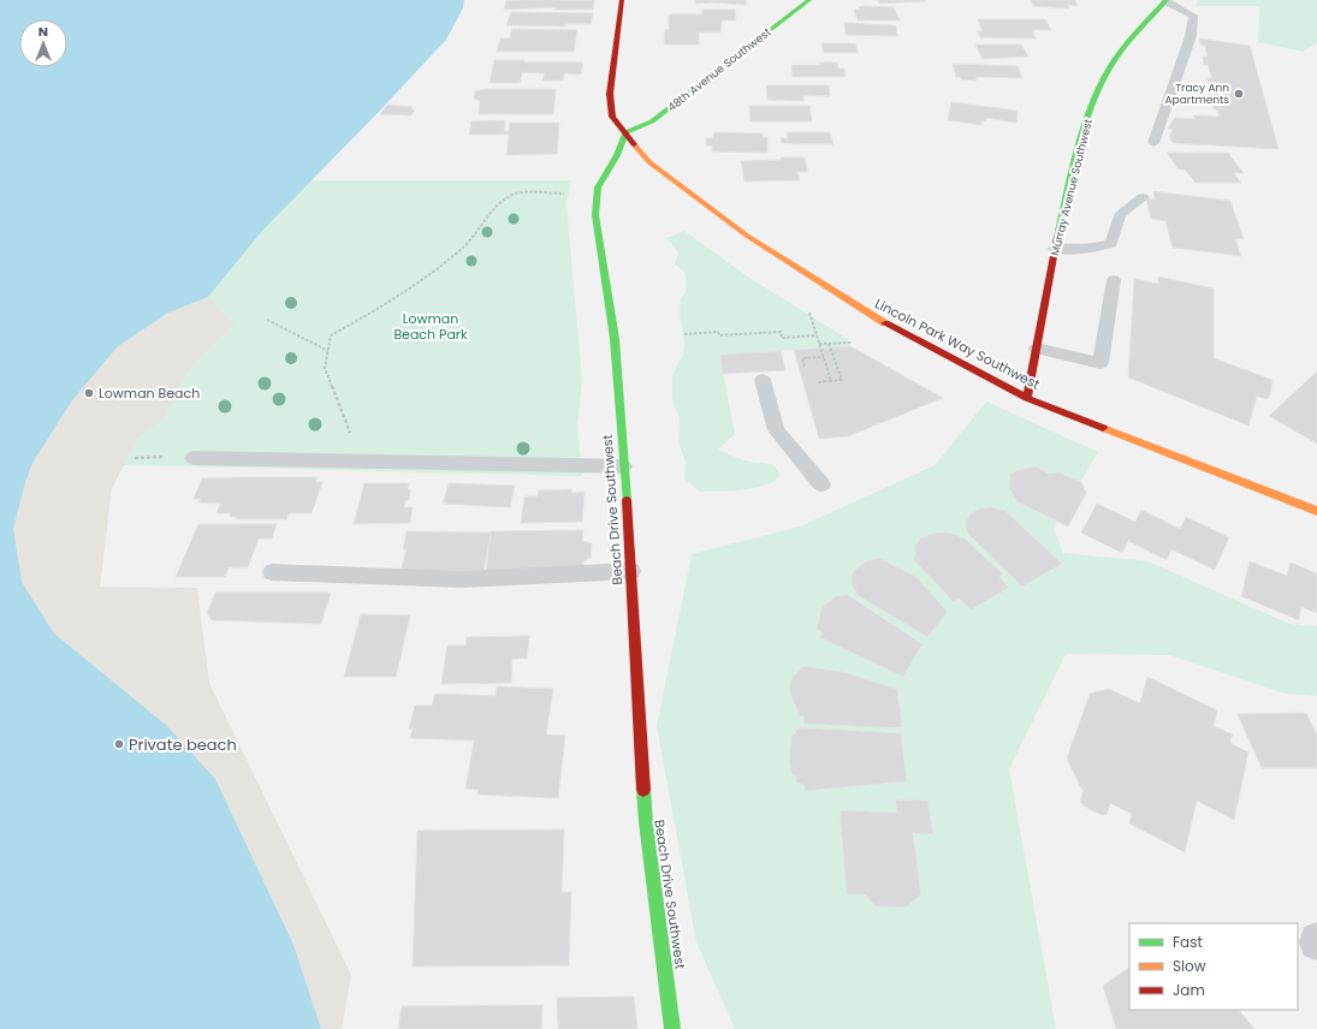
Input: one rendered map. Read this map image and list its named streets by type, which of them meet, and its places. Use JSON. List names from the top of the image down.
{
  "streets": {
    "street": [
      "48th Avenue Southwest",
      "Murray Avenue Southwest",
      "Lincoln Park Way Southwest",
      "Beach Drive Southwest"
    ]
  },
  "crossings": [
    ["48th Avenue Southwest", "Lincoln Park Way Southwest"],
    ["48th Avenue Southwest", "Beach Drive Southwest"],
    ["Murray Avenue Southwest", "Lincoln Park Way Southwest"],
    ["Lincoln Park Way Southwest", "Beach Drive Southwest"]
  ],
  "parks": ["Lowman Beach Park"],
  "places": ["Tracy Ann Apartments", "Lowman Beach", "Private beach"],
  "legend": ["Fast", "Slow", "Jam"],
  "north": "top"
}
